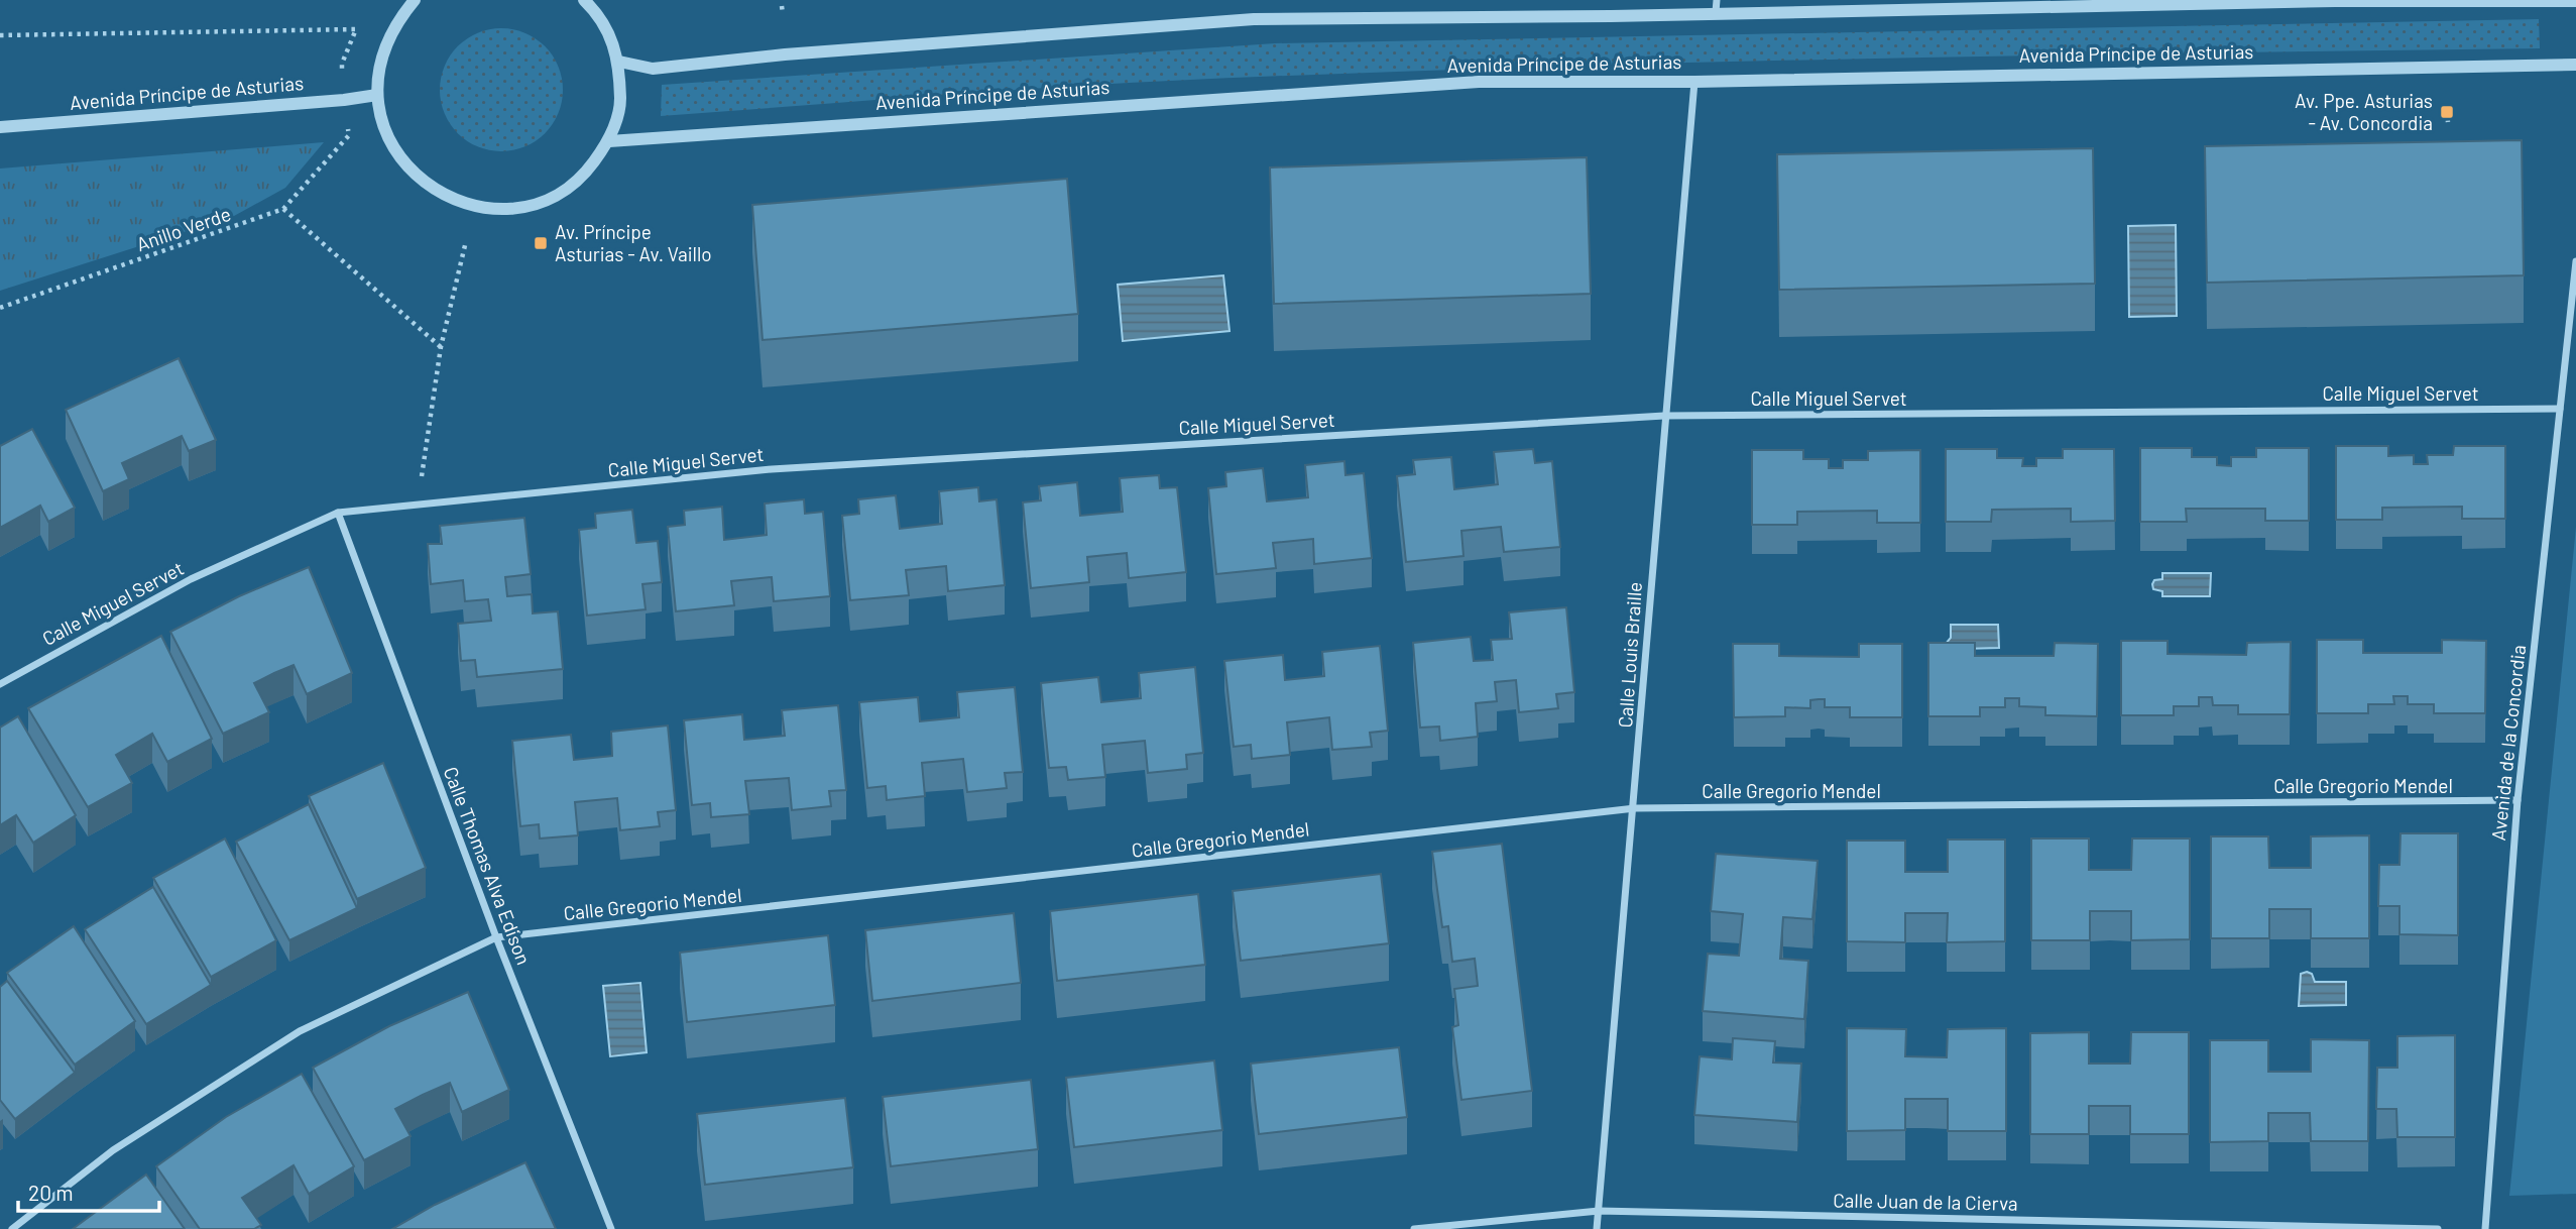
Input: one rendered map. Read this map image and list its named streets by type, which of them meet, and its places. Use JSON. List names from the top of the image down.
{
  "streets": {
    "street": [
      "Avenida Príncipe de Asturias",
      "Calle Miguel Servet",
      "Calle Louis Braille",
      "Avenida de la Concordia",
      "Calle Gregorio Mendel",
      "Calle Thomas Alva Edison",
      "Calle Juan de la Cierva"
    ],
    "path": ["Anillo Verde"]
  },
  "crossings": [
    ["Avenida Príncipe de Asturias", "Calle Louis Braille"],
    ["Calle Miguel Servet", "Calle Louis Braille"],
    ["Calle Miguel Servet", "Avenida de la Concordia"],
    ["Calle Miguel Servet", "Calle Thomas Alva Edison"],
    ["Calle Louis Braille", "Calle Gregorio Mendel"],
    ["Calle Louis Braille", "Calle Juan de la Cierva"],
    ["Avenida de la Concordia", "Calle Gregorio Mendel"],
    ["Calle Gregorio Mendel", "Calle Thomas Alva Edison"]
  ],
  "places": {
    "transit": ["Av. Ppe. Asturias - Av. Concordia", "Av. Príncipe Asturias - Av. Vaillo"]
  },
  "scale_bar": "20 m"
}
